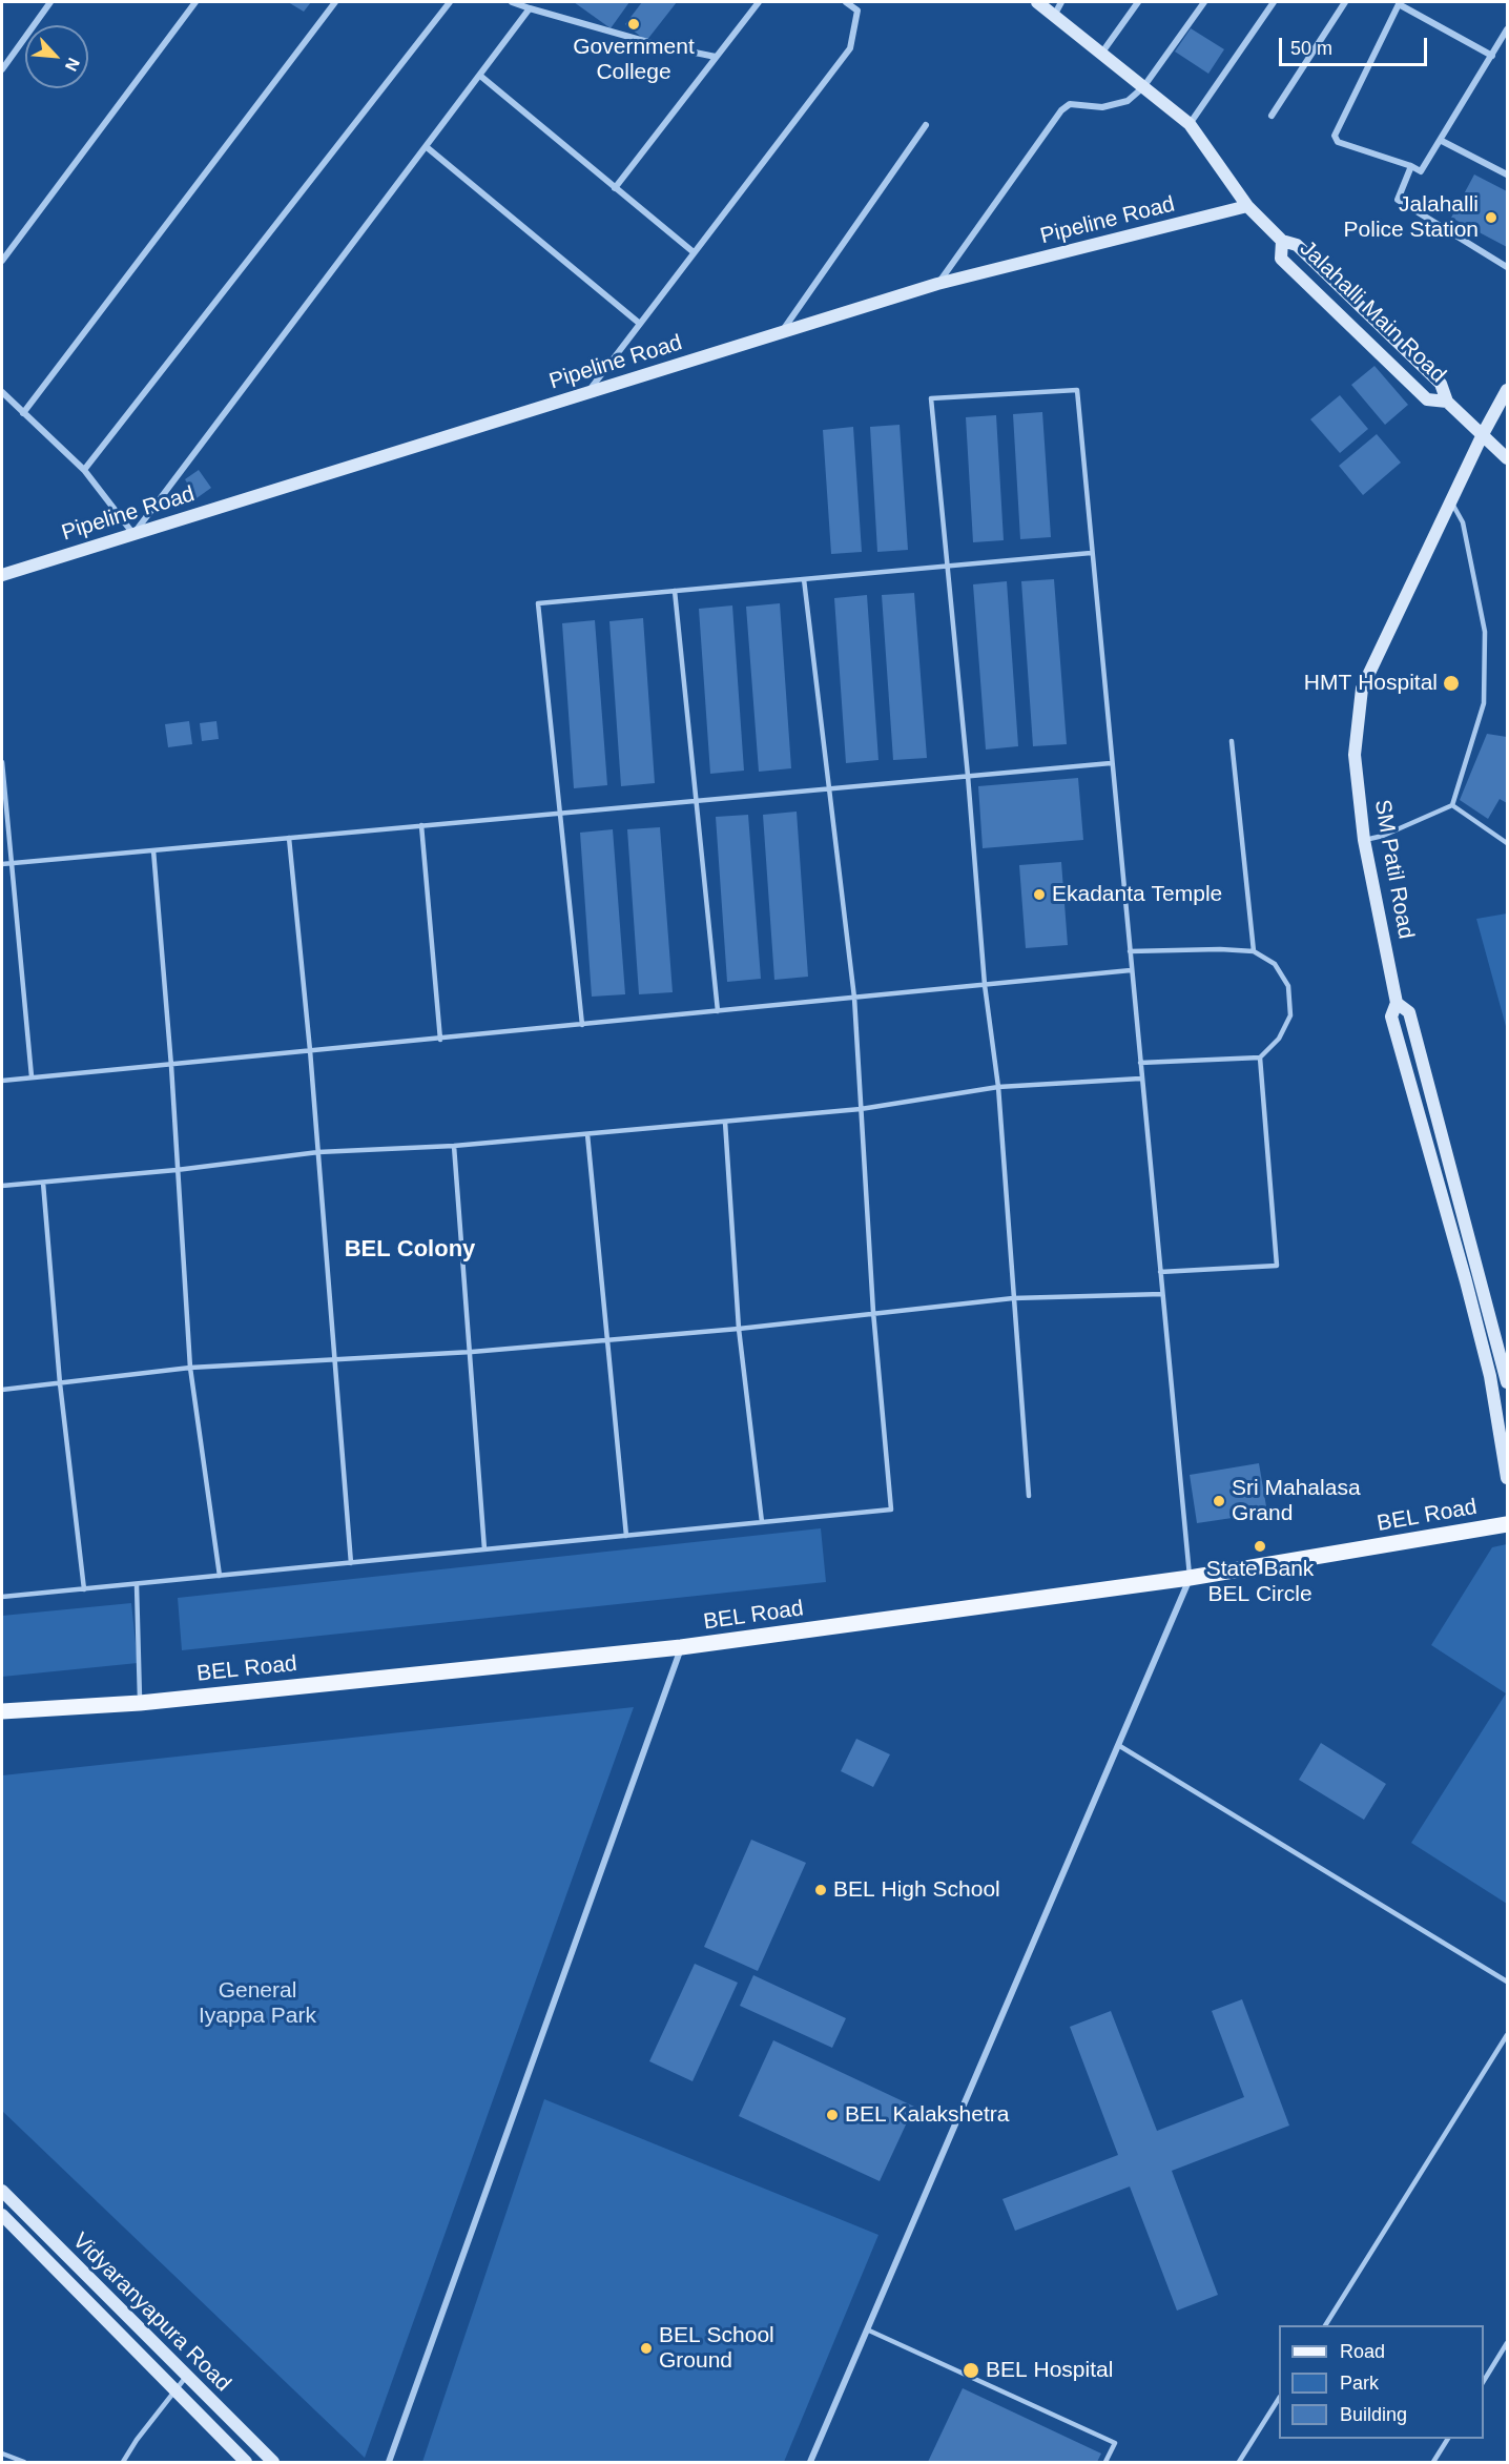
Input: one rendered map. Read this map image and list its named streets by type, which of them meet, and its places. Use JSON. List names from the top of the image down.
{
  "streets": {
    "main road": ["BEL Road"],
    "street": [
      "Pipeline Road",
      "Jalahalli Main Road",
      "SM Patil Road",
      "Vidyaranyapura Road"
    ]
  },
  "crossings": [
    ["Pipeline Road", "Jalahalli Main Road"],
    ["Jalahalli Main Road", "SM Patil Road"]
  ],
  "districts": ["BEL Colony"],
  "parks": ["General Iyappa Park"],
  "places": [
    "Government College",
    "Jalahalli Police Station",
    "HMT Hospital",
    "Ekadanta Temple",
    "Sri Mahalasa Grand",
    "State Bank BEL Circle",
    "BEL High School",
    "BEL Kalakshetra",
    "BEL School Ground",
    "BEL Hospital"
  ],
  "legend": ["Road", "Park", "Building"],
  "scale_bar": "50 m",
  "north": "bottom right"
}
